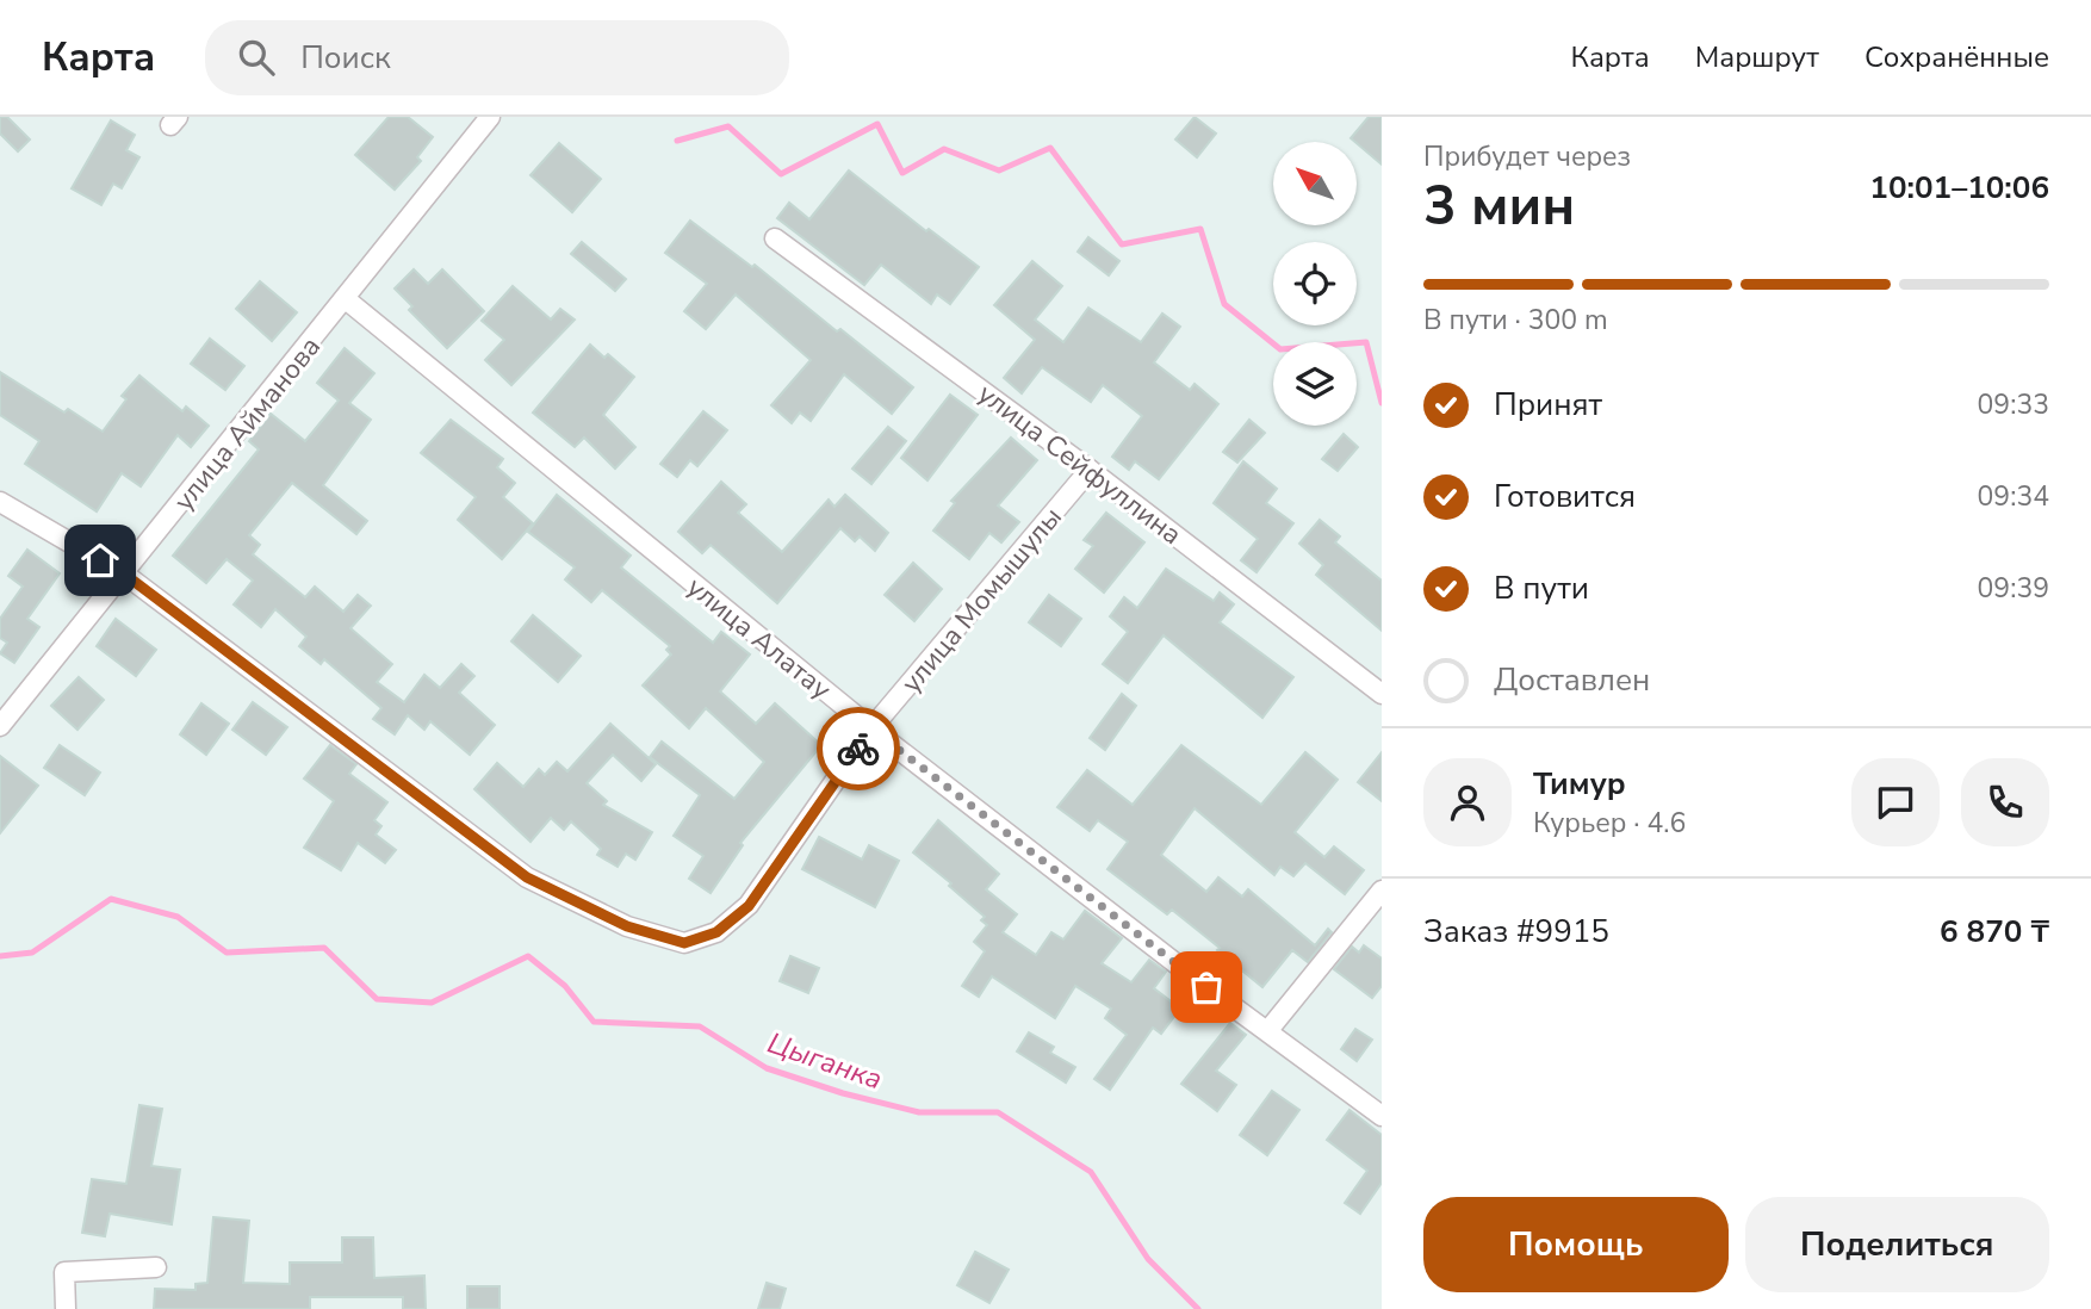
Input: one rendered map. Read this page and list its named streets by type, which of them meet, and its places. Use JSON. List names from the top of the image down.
{
  "streets": {
    "street": [
      "улица Айманова",
      "улица Сейфуллина",
      "улица Момышулы",
      "улица Алатау"
    ]
  },
  "crossings": [
    ["улица Айманова", "улица Момышулы"],
    ["улица Айманова", "улица Алатау"],
    ["улица Сейфуллина", "улица Момышулы"],
    ["улица Момышулы", "улица Алатау"]
  ],
  "water": ["Цыганка"],
  "north": "top left",
  "page": {
    "header": "Карта",
    "search": "Поиск",
    "nav": ["Карта", "Маршрут", "Сохранённые"],
    "heading": ["3 мин", "Прибудет через", "10:01–10:06"],
    "panel": [
      "Тимур",
      "Курьер · 4.6",
      "Заказ #9915",
      "6 870 ₸"
    ],
    "bar": "В пути · 300 m",
    "list": [
      ["Принят", "09:33"],
      ["Готовится", "09:34"],
      ["В пути", "09:39"],
      "Доставлен"
    ],
    "buttons": ["Помощь", "Поделиться"]
  }
}
